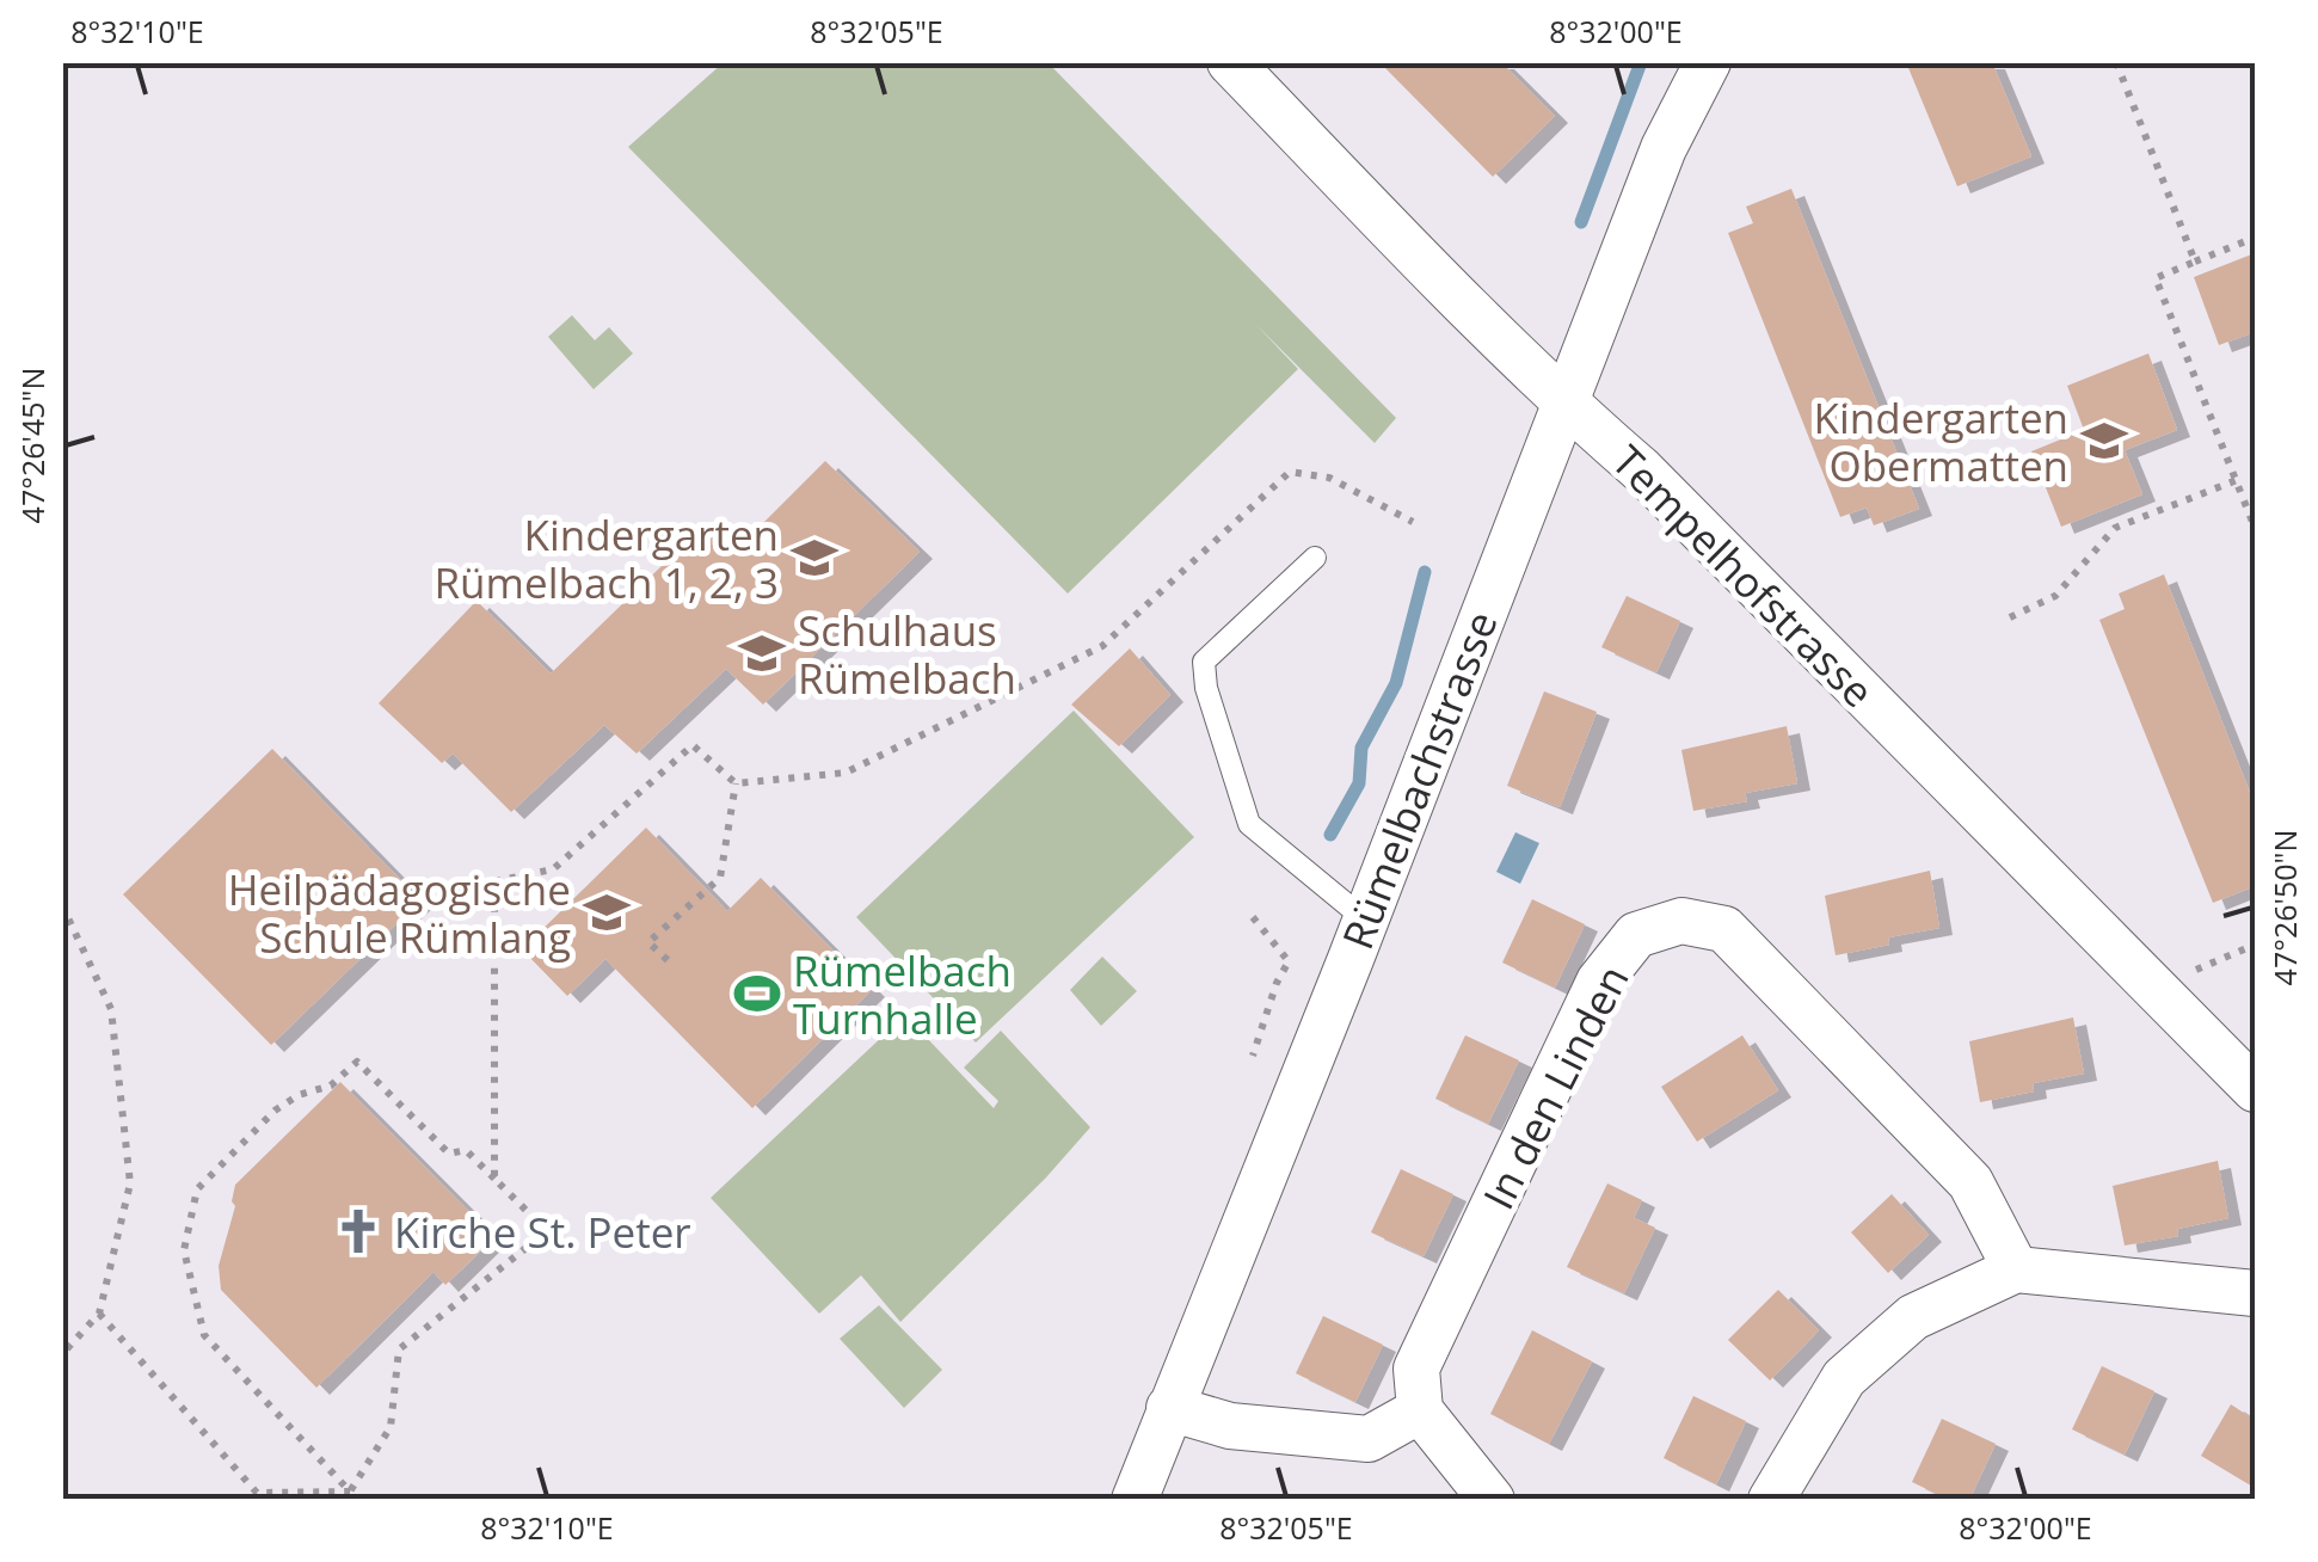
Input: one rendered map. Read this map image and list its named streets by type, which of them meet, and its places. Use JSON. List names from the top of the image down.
{
  "streets": {
    "street": ["Tempelhofstrasse", "Rümelbachstrasse", "In den Linden"]
  },
  "crossings": [
    ["Tempelhofstrasse", "Rümelbachstrasse"]
  ],
  "places": {
    "school or university": [
      "Kindergarten Obermatten",
      "Kindergarten Rümelbach 1, 2, 3",
      "Schulhaus Rümelbach",
      "Heilpädagogische Schule Rümlang"
    ],
    "sports": ["Rümelbach Turnhalle"],
    "church": ["Kirche St. Peter"]
  },
  "coordinates": [
    "8°32'10\"E",
    "8°32'05\"E",
    "8°32'00\"E",
    "47°26'45\"N",
    "47°26'50\"N"
  ]
}
